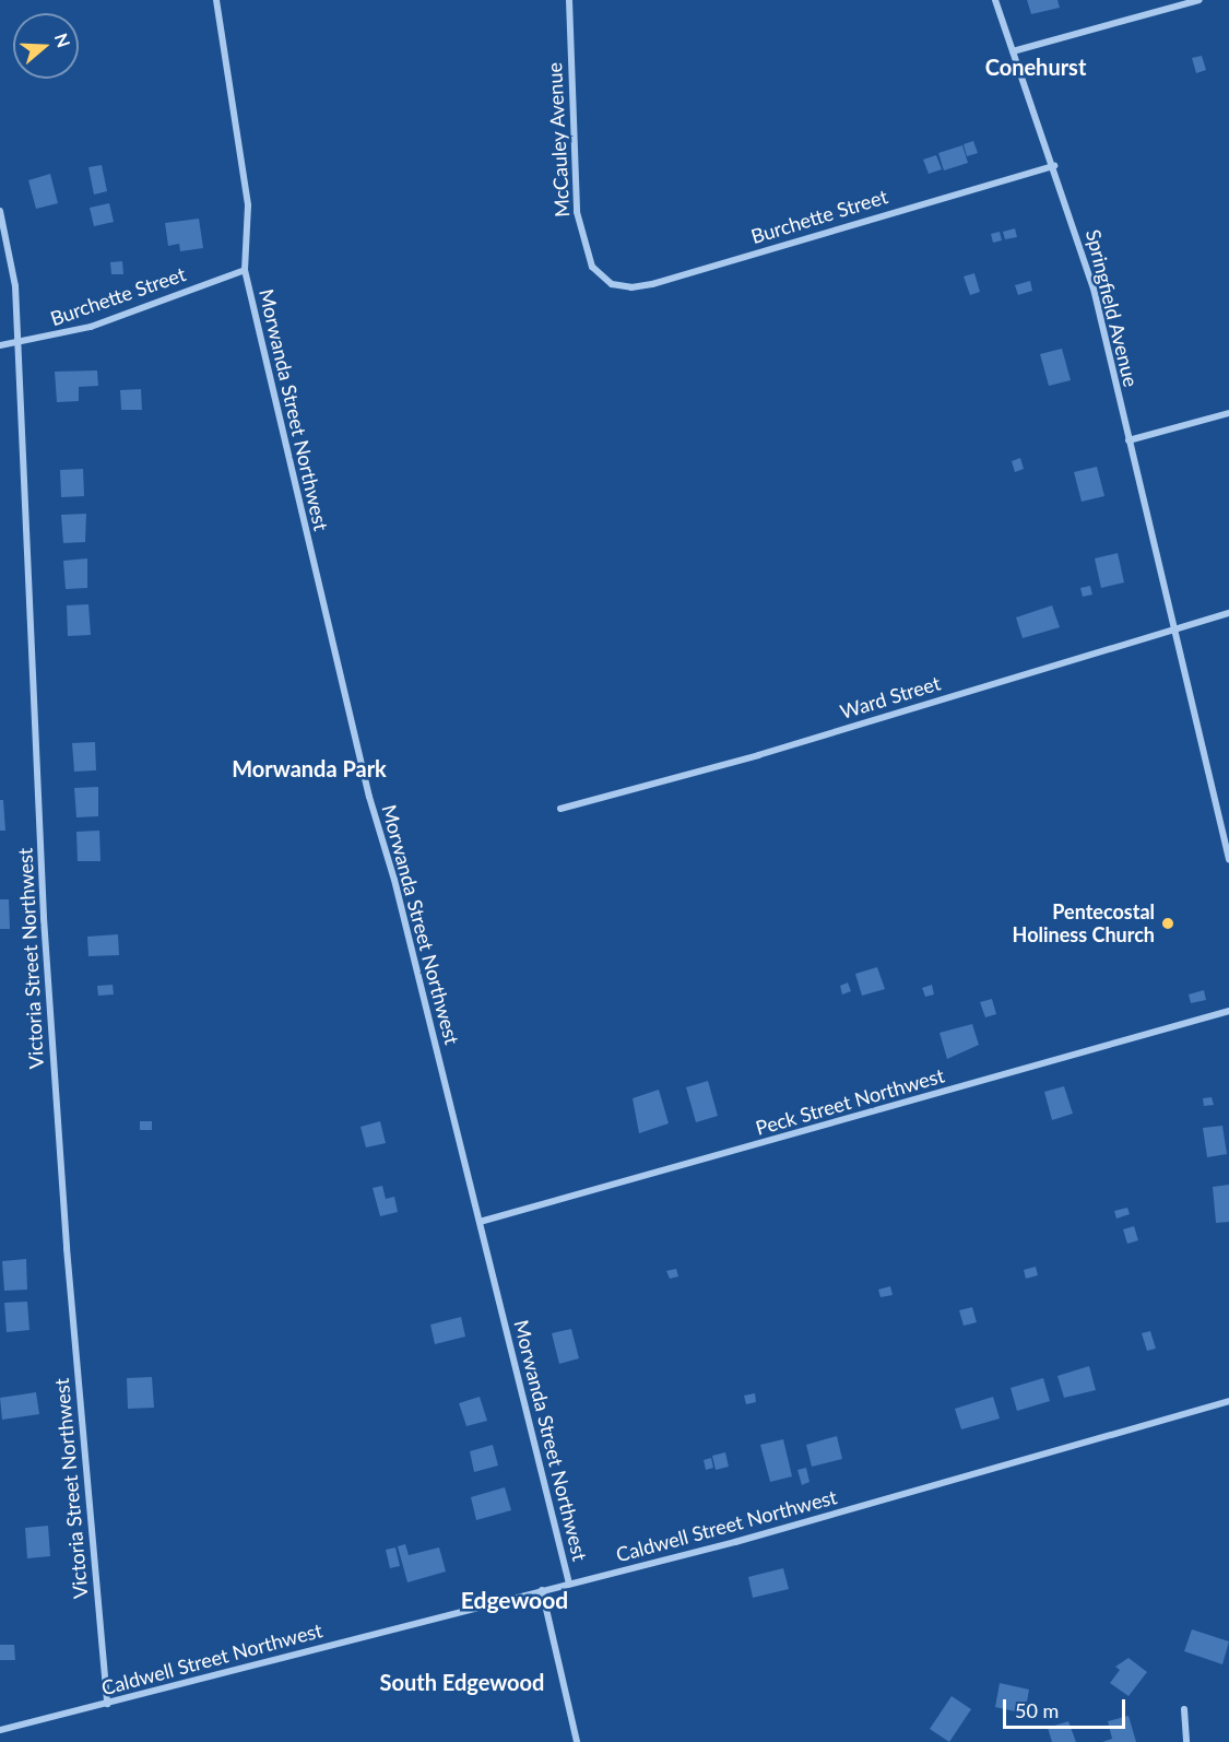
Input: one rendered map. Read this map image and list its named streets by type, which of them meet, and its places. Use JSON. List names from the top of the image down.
{
  "streets": {
    "street": [
      "McCauley Avenue",
      "Burchette Street",
      "Springfield Avenue",
      "Morwanda Street Northwest",
      "Ward Street",
      "Victoria Street Northwest",
      "Peck Street Northwest",
      "Caldwell Street Northwest"
    ]
  },
  "crossings": [
    ["McCauley Avenue", "Burchette Street"],
    ["Burchette Street", "Springfield Avenue"],
    ["Burchette Street", "Morwanda Street Northwest"],
    ["Burchette Street", "Victoria Street Northwest"],
    ["Springfield Avenue", "Ward Street"],
    ["Morwanda Street Northwest", "Peck Street Northwest"],
    ["Morwanda Street Northwest", "Caldwell Street Northwest"],
    ["Victoria Street Northwest", "Caldwell Street Northwest"]
  ],
  "districts": [
    "Conehurst",
    "Morwanda Park",
    "Edgewood",
    "South Edgewood"
  ],
  "places": ["Pentecostal Holiness Church"],
  "scale_bar": "50 m",
  "north": "right"
}
